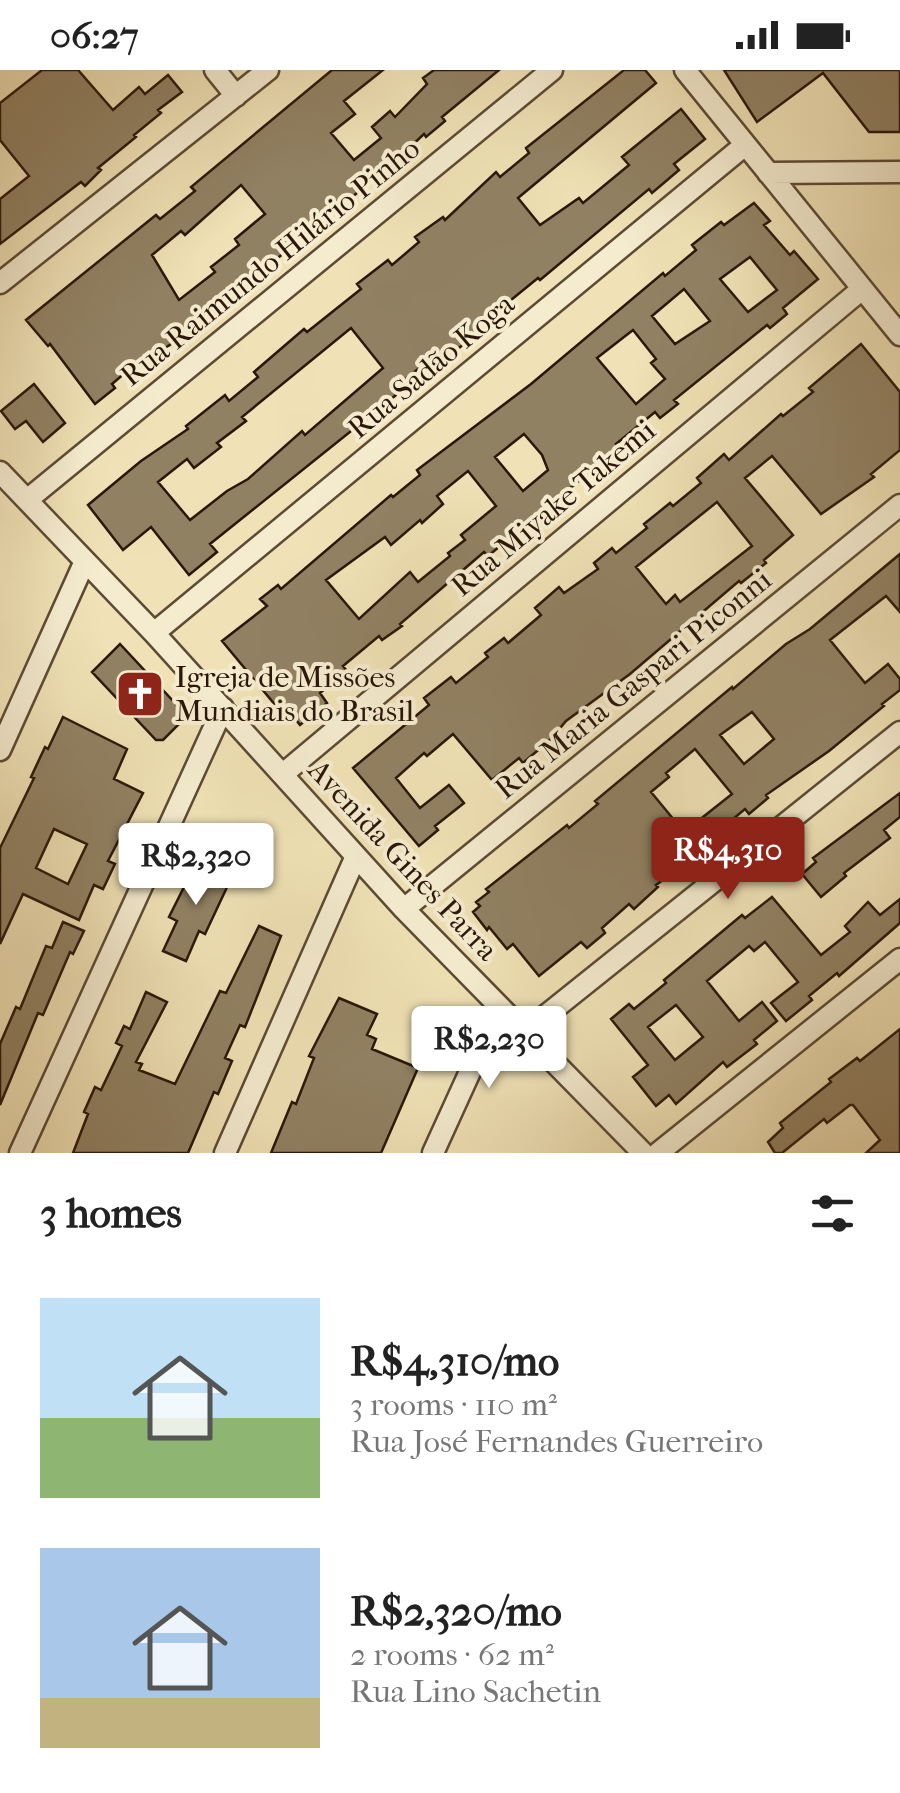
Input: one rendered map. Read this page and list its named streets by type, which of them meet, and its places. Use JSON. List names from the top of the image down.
{
  "streets": {
    "street": [
      "Rua Raimundo Hilário Pinho",
      "Rua Sadão Koga",
      "Rua Miyake Takemi",
      "Rua Maria Gaspari Piconni",
      "Avenida Gines Parra"
    ]
  },
  "crossings": [
    ["Rua Raimundo Hilário Pinho", "Avenida Gines Parra"],
    ["Rua Sadão Koga", "Avenida Gines Parra"],
    ["Rua Miyake Takemi", "Avenida Gines Parra"],
    ["Rua Maria Gaspari Piconni", "Avenida Gines Parra"]
  ],
  "places": {
    "church": ["Igreja de Missões Mundiais do Brasil"]
  },
  "page": {
    "status": "06:27",
    "price": ["R$4,310", "R$2,320", "R$2,230"],
    "heading": "3 homes",
    "list": [
      {
        "name": "R$4,310/mo",
        "note": "3 rooms · 110 m² · Rua José Fernandes Guerreiro"
      },
      {
        "name": "R$2,320/mo",
        "note": "2 rooms · 62 m² · Rua Lino Sachetin"
      }
    ]
  }
}
